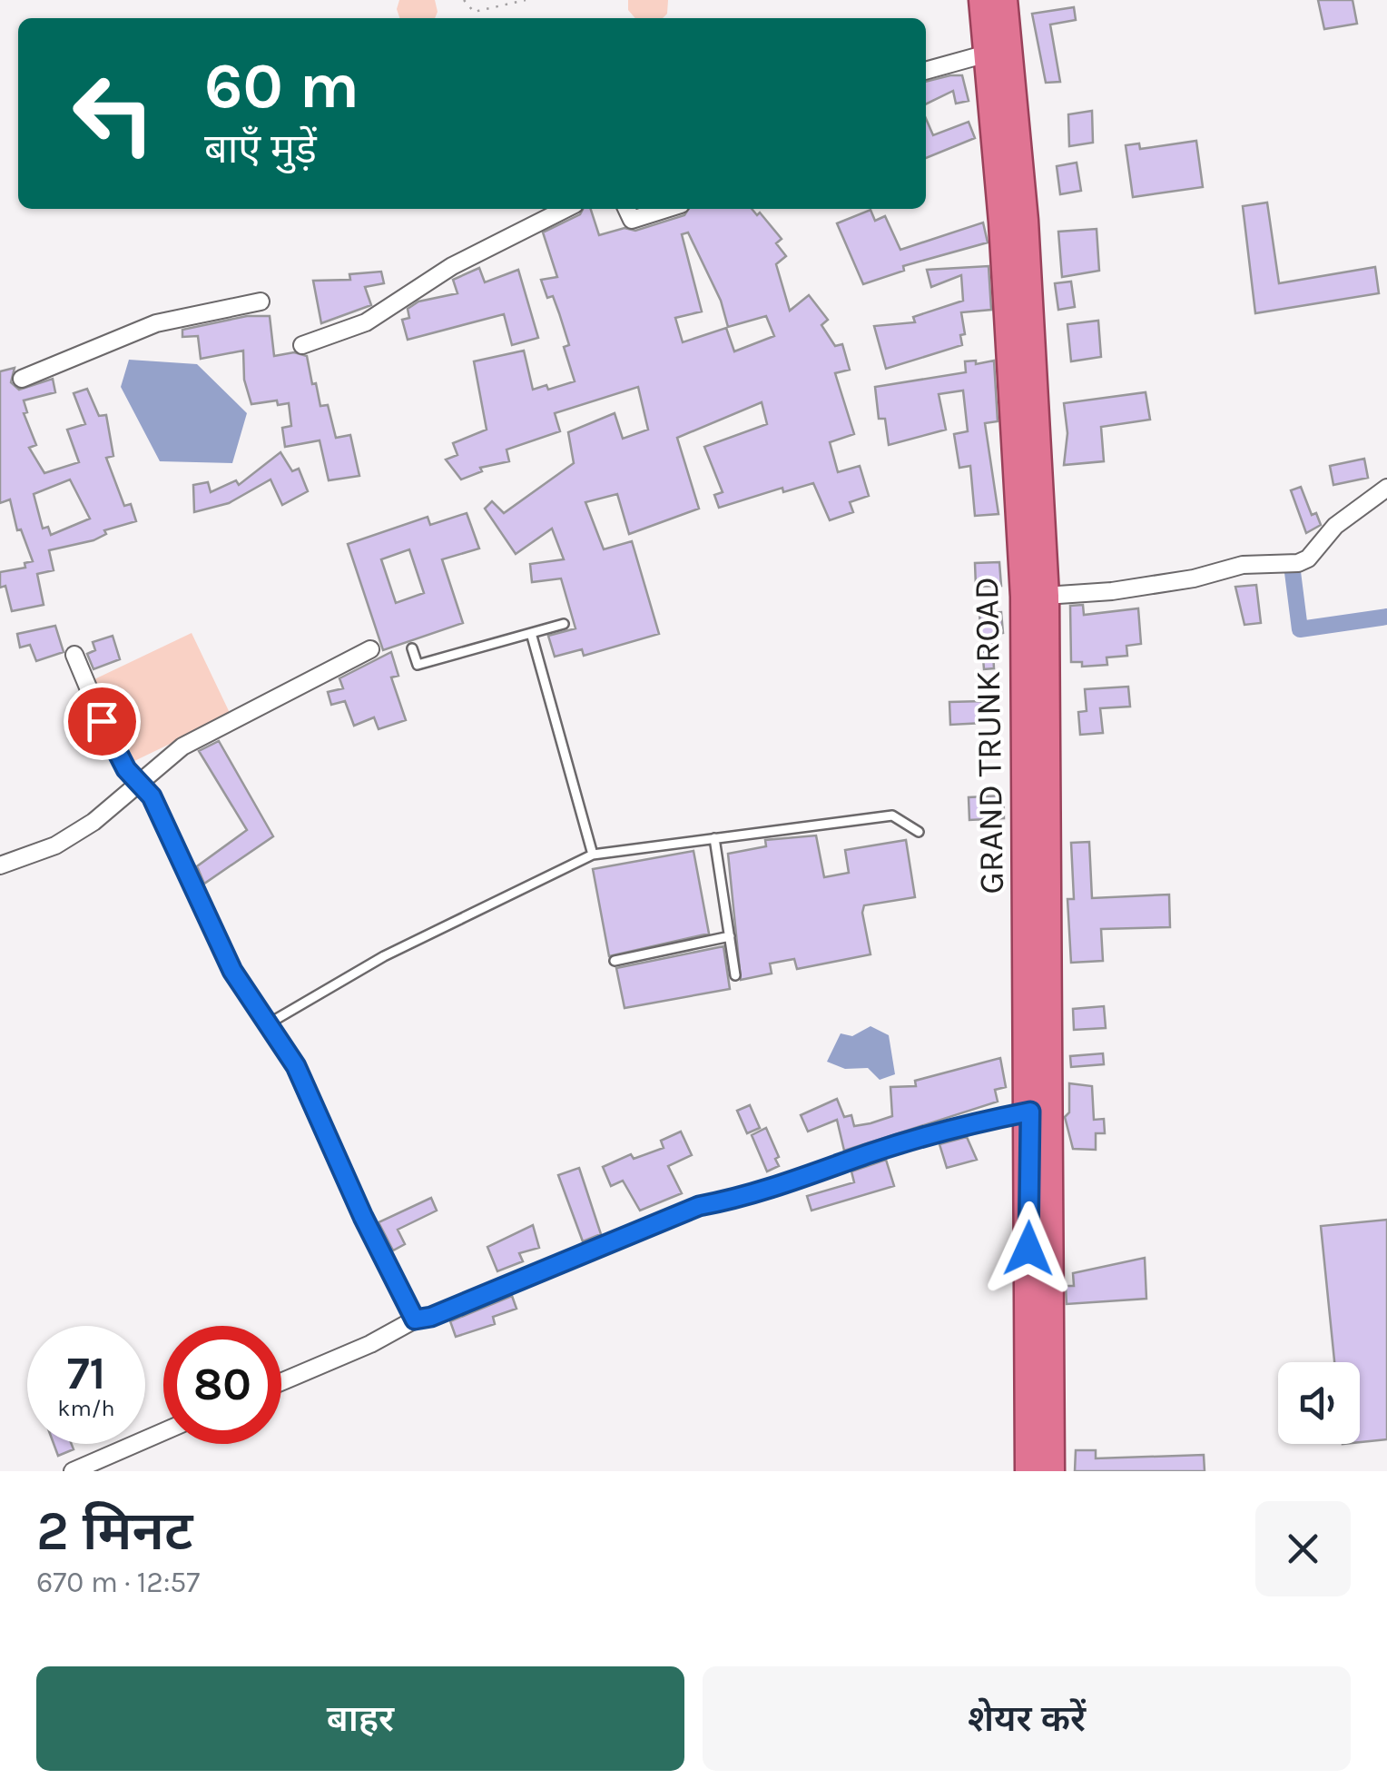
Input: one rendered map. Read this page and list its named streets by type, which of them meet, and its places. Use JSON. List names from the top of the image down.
{
  "streets": {
    "highway": ["GRAND TRUNK ROAD"]
  },
  "page": {
    "turn": ["60 m", "बाएँ मुड़ें"],
    "speed": "71 km/h",
    "limit": "80",
    "heading": ["2 मिनट", "670 m · 12:57"],
    "buttons": ["बाहर", "शेयर करें"]
  }
}
